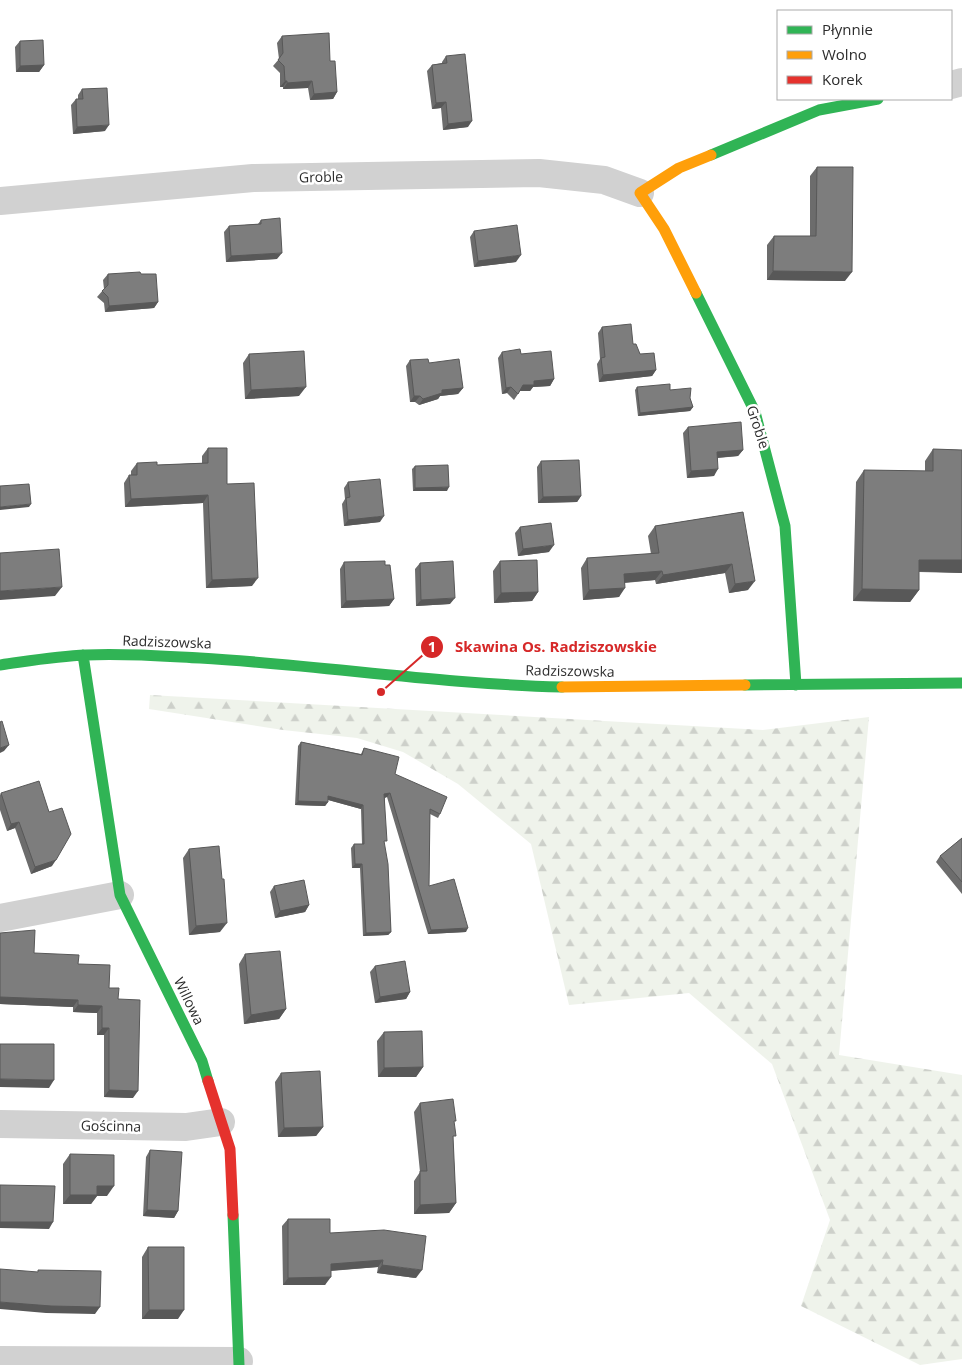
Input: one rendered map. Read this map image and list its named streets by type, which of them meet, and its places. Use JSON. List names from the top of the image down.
{
  "streets": {
    "street": [
      "Groble",
      "Radziszowska",
      "Willowa",
      "Gościnna"
    ]
  },
  "crossings": [
    ["Groble", "Radziszowska"],
    ["Radziszowska", "Willowa"],
    ["Willowa", "Gościnna"]
  ],
  "places": ["Skawina Os. Radziszowskie"],
  "legend": ["Płynnie", "Wolno", "Korek"]
}
